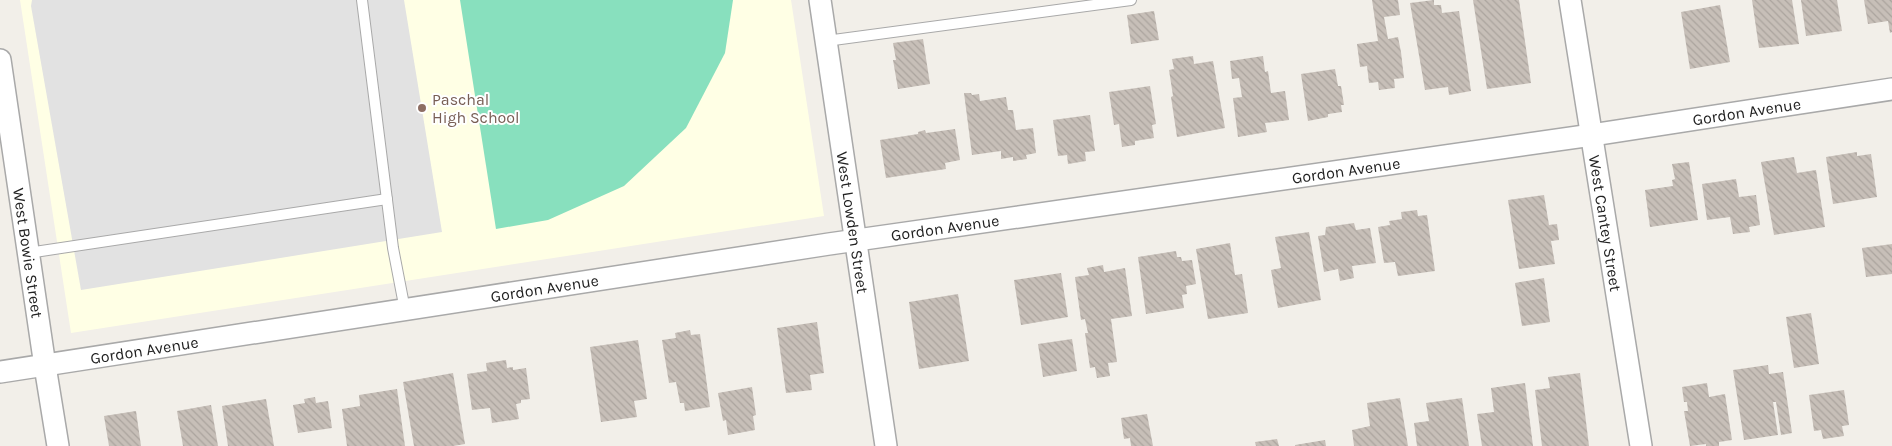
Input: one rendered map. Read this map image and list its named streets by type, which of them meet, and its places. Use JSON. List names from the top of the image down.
{
  "streets": {
    "street": [
      "Gordon Avenue",
      "West Lowden Street",
      "West Cantey Street",
      "West Bowie Street"
    ]
  },
  "crossings": [
    ["Gordon Avenue", "West Lowden Street"],
    ["Gordon Avenue", "West Cantey Street"],
    ["Gordon Avenue", "West Bowie Street"]
  ],
  "places": ["Paschal High School"]
}
